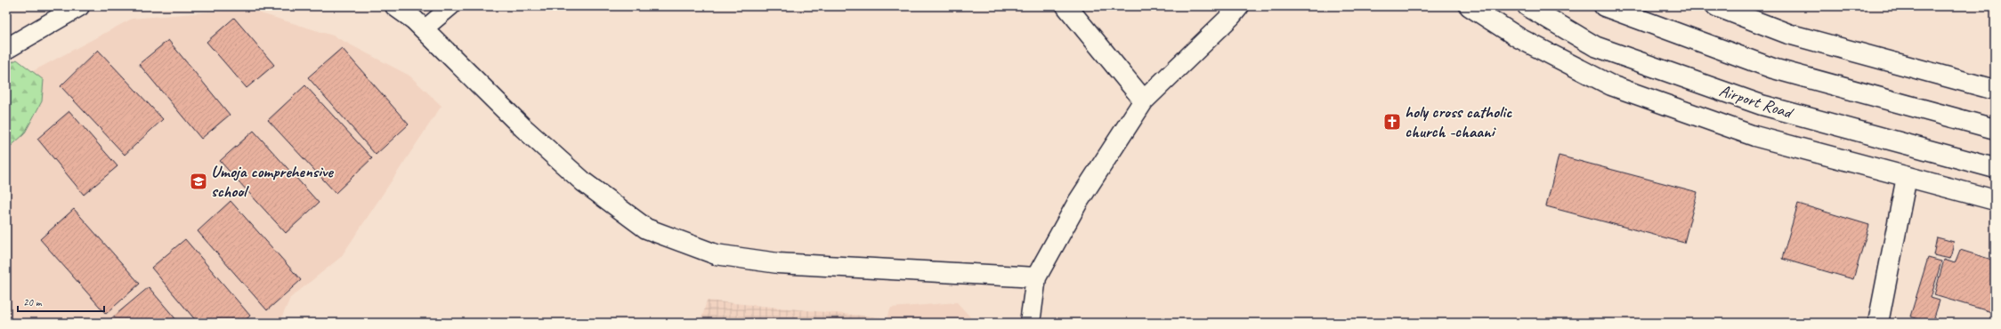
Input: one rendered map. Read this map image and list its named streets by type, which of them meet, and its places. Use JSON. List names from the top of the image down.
{
  "streets": {
    "main road": ["Airport Road"]
  },
  "places": {
    "church": ["holy cross catholic church -chaani"],
    "school or university": ["Umoja comprehensive school"]
  },
  "scale_bar": "20 m"
}
